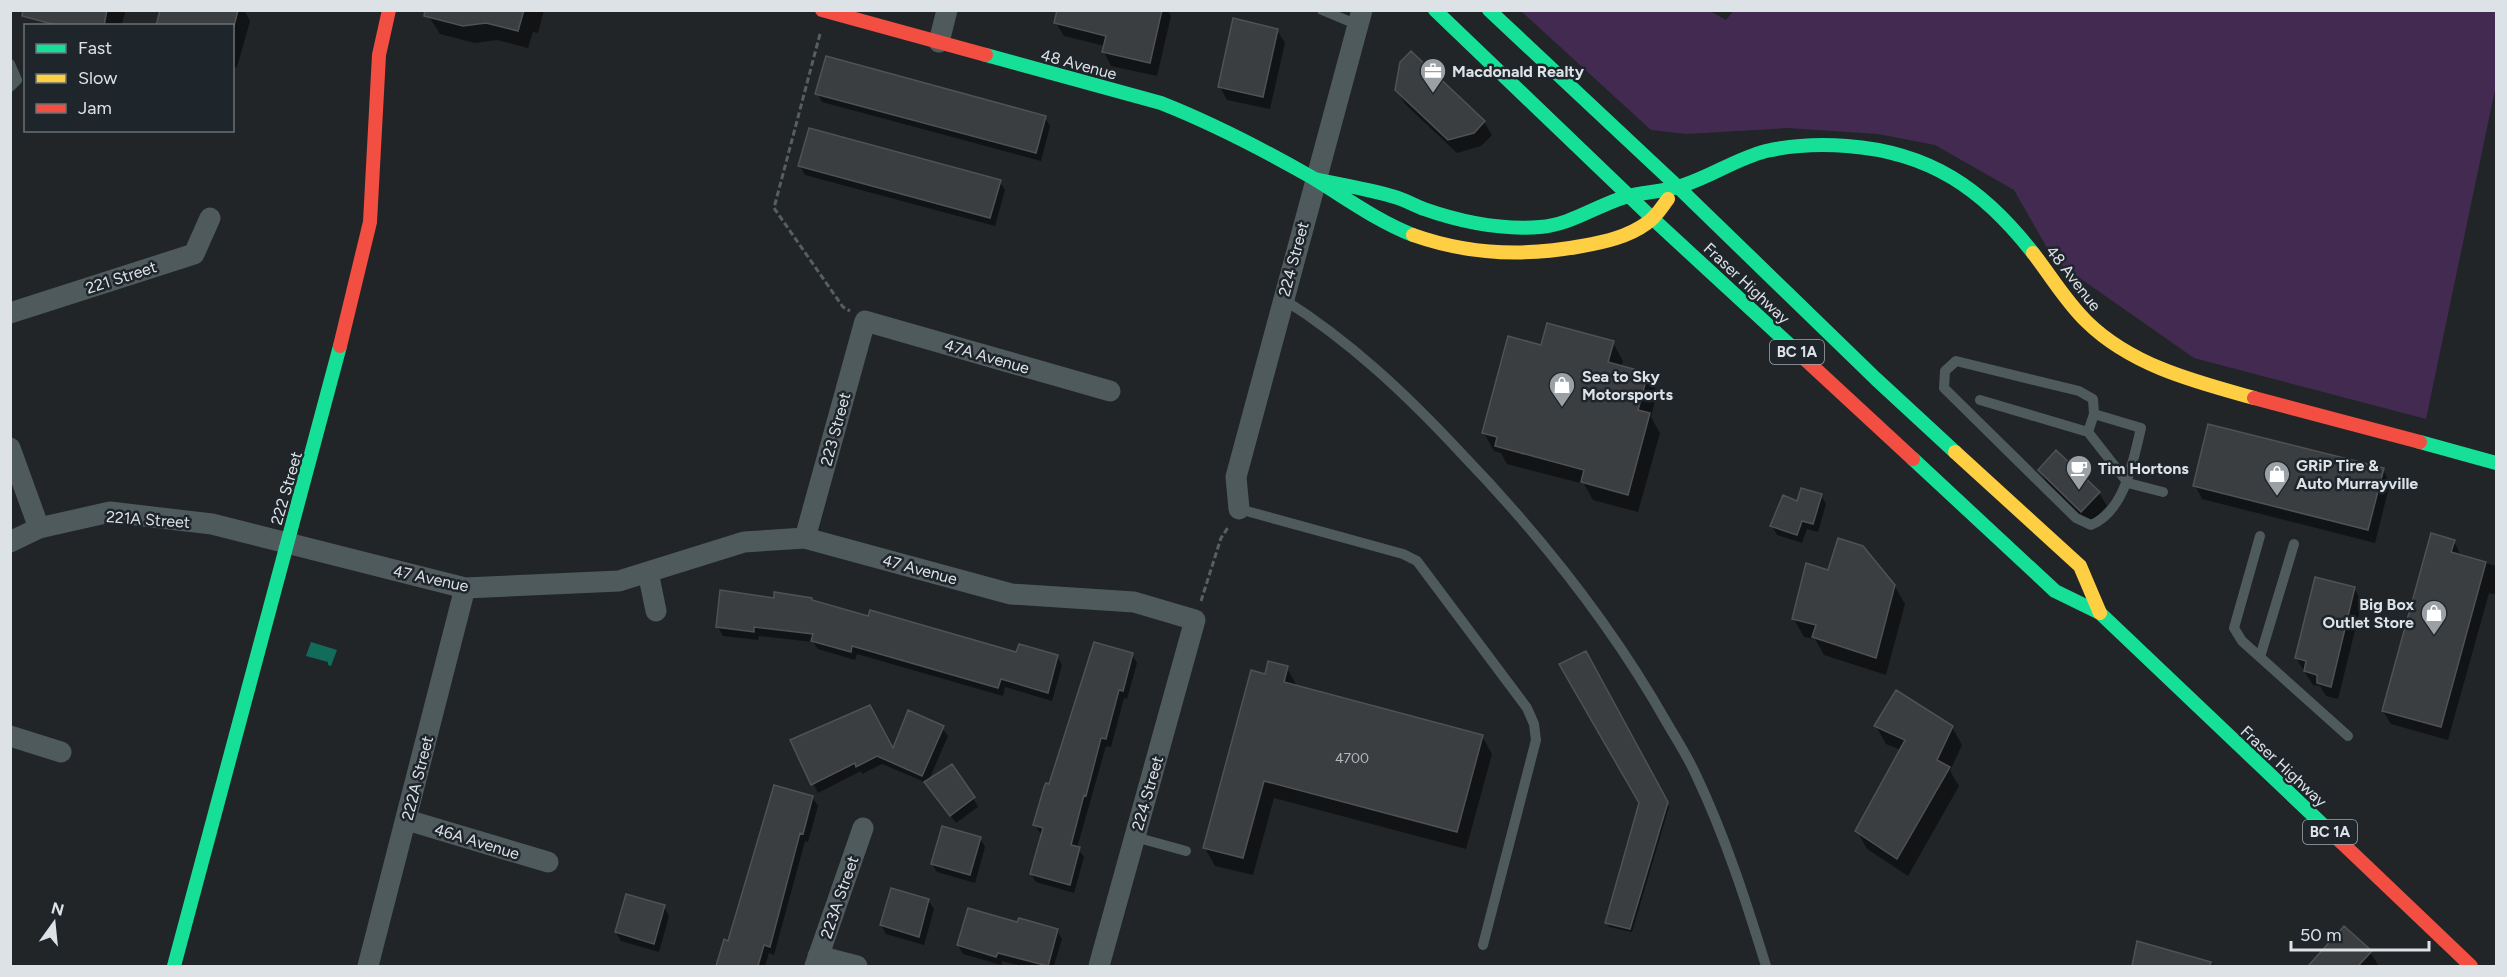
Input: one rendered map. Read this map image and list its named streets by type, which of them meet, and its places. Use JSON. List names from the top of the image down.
{
  "streets": {
    "main road": [
      "48 Avenue",
      "Fraser Highway",
      "BC 1A",
      "222 Street"
    ],
    "street": [
      "224 Street",
      "221 Street",
      "47A Avenue",
      "223 Street",
      "221A Street",
      "47 Avenue",
      "222A Street",
      "46A Avenue",
      "223A Street"
    ]
  },
  "crossings": [
    ["48 Avenue", "224 Street"],
    ["48 Avenue", "Fraser Highway"],
    ["224 Street", "47 Avenue"],
    ["47A Avenue", "223 Street"],
    ["223 Street", "47 Avenue"],
    ["222 Street", "221A Street"],
    ["222 Street", "47 Avenue"],
    ["221A Street", "47 Avenue"],
    ["47 Avenue", "222A Street"],
    ["222A Street", "46A Avenue"]
  ],
  "places": {
    "office": ["Macdonald Realty"],
    "shop": ["Sea to Sky Motorsports", "GRiP Tire & Auto Murrayville", "Big Box Outlet Store"],
    "cafe": ["Tim Hortons"]
  },
  "house_numbers": ["4700"],
  "legend": ["Fast", "Slow", "Jam"],
  "scale_bar": "50 m",
  "north": "top"
}
